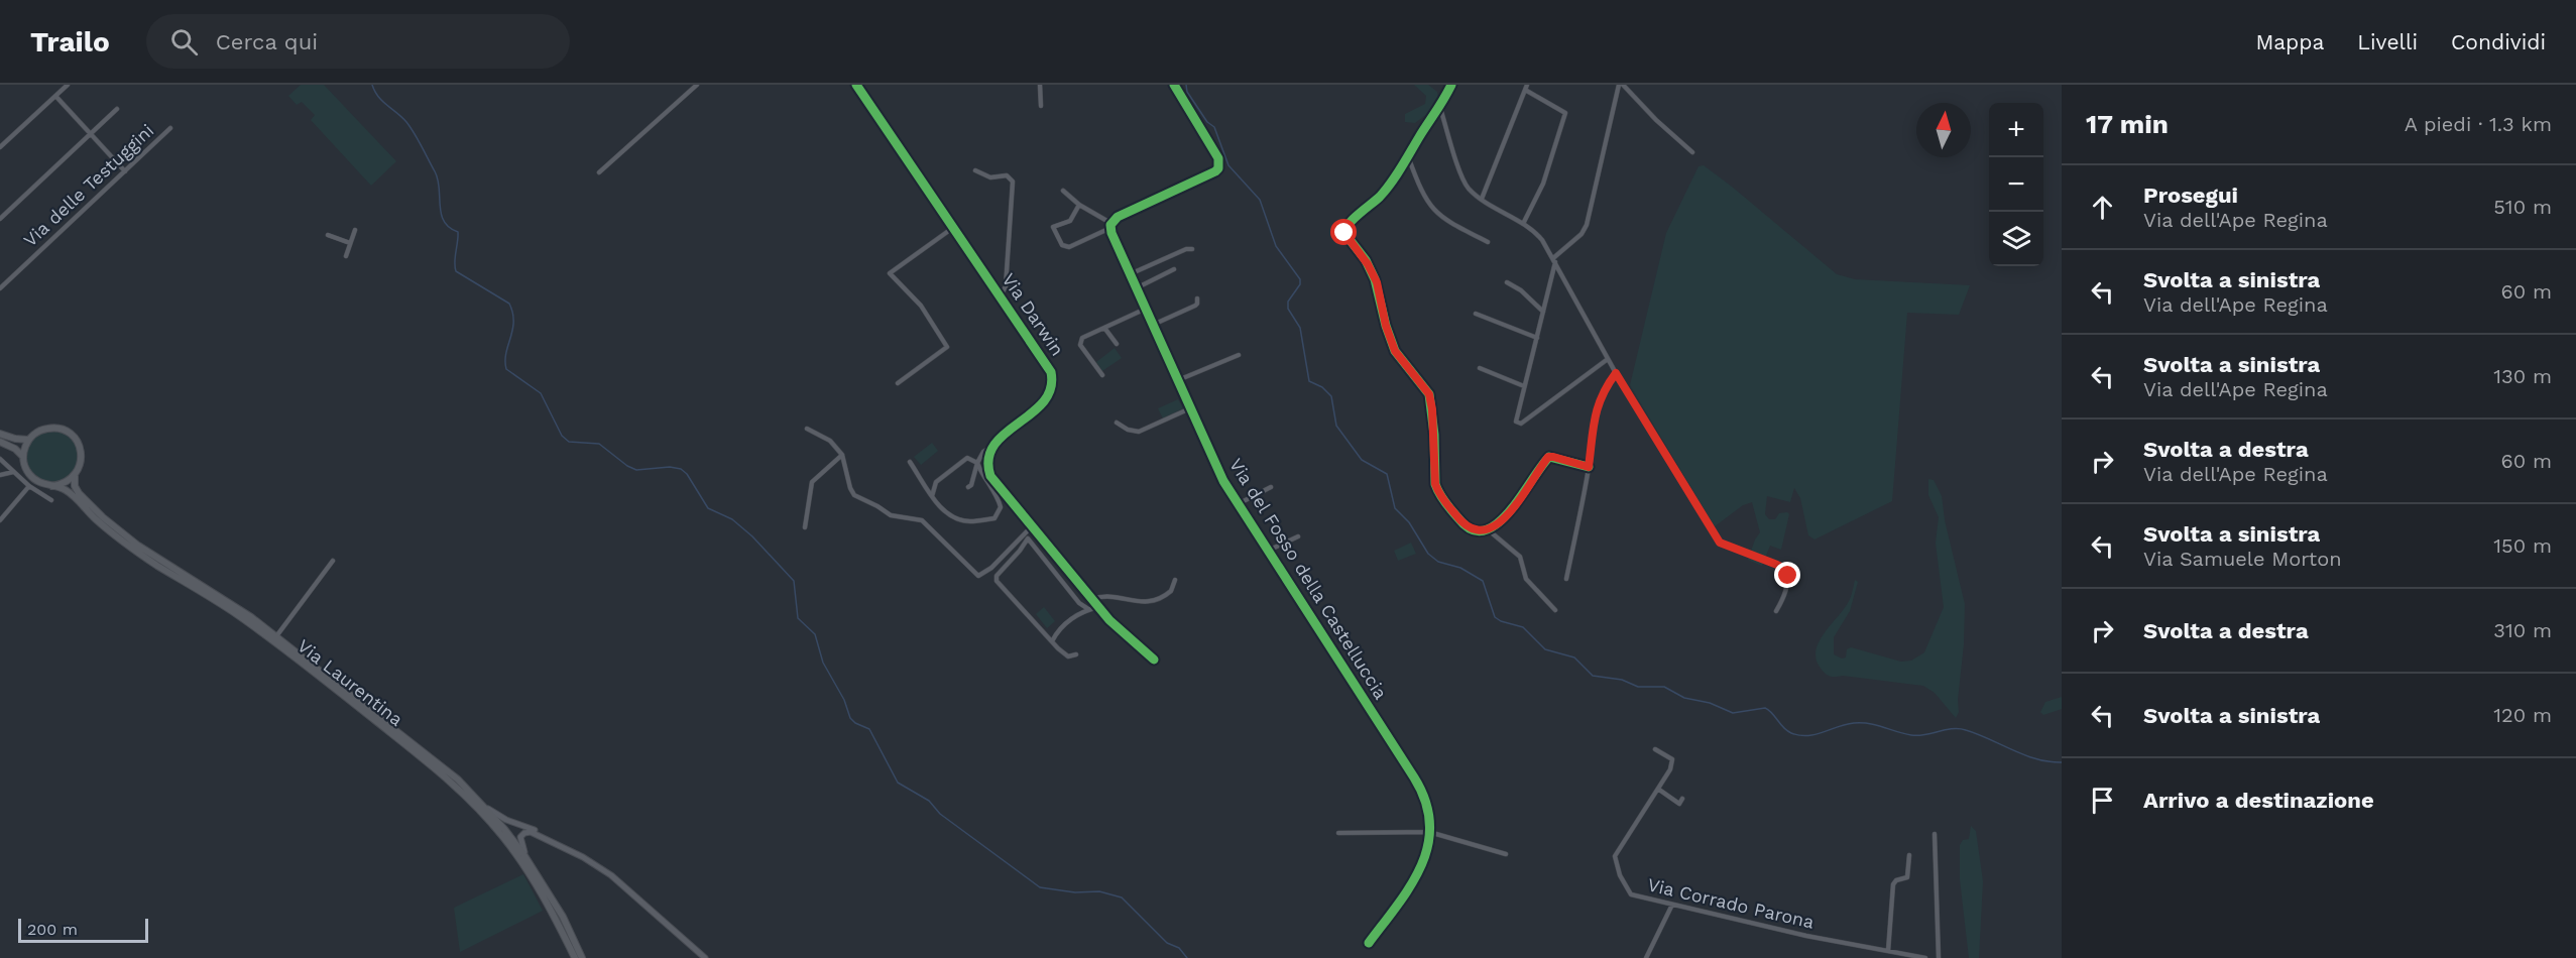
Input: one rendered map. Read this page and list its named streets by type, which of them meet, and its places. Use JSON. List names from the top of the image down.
{
  "streets": {
    "main road": ["Via Laurentina"],
    "street": [
      "Via delle Testuggini",
      "Via Darwin",
      "Via del Fosso della Castelluccia",
      "Via Corrado Parona"
    ]
  },
  "scale_bar": "200 m",
  "north": "top",
  "page": {
    "header": "Trailo",
    "search": "Cerca qui",
    "nav": ["Mappa", "Livelli", "Condividi"],
    "heading": ["17 min", "A piedi · 1.3 km"],
    "map_buttons": ["+", "−"],
    "list": [
      ["Prosegui", "Via dell'Ape Regina", "510 m"],
      ["Svolta a sinistra", "Via dell'Ape Regina", "60 m"],
      ["Svolta a sinistra", "Via dell'Ape Regina", "130 m"],
      ["Svolta a destra", "Via dell'Ape Regina", "60 m"],
      ["Svolta a sinistra", "Via Samuele Morton", "150 m"],
      ["Svolta a destra", "310 m"],
      ["Svolta a sinistra", "120 m"],
      "Arrivo a destinazione"
    ],
    "scale": "200 m"
  }
}
